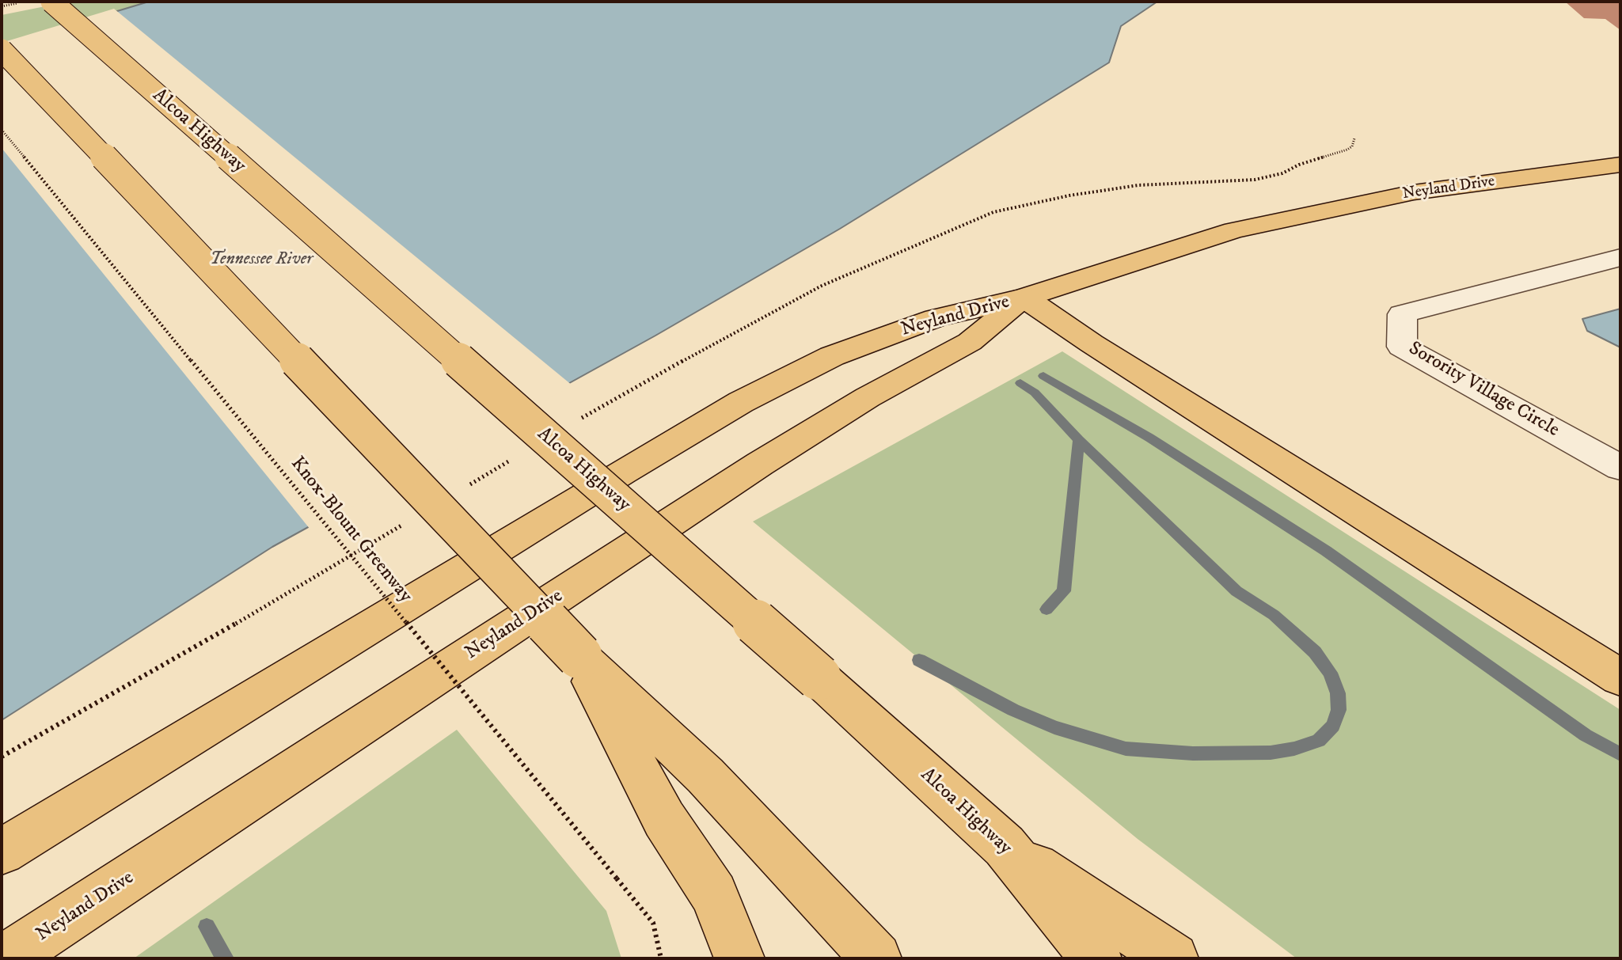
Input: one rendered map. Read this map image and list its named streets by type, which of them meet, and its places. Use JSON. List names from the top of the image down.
{
  "streets": {
    "main road": ["Alcoa Highway", "Neyland Drive"],
    "street": ["Sorority Village Circle"],
    "path": ["Knox-Blount Greenway"]
  },
  "water": ["Tennessee River"]
}
